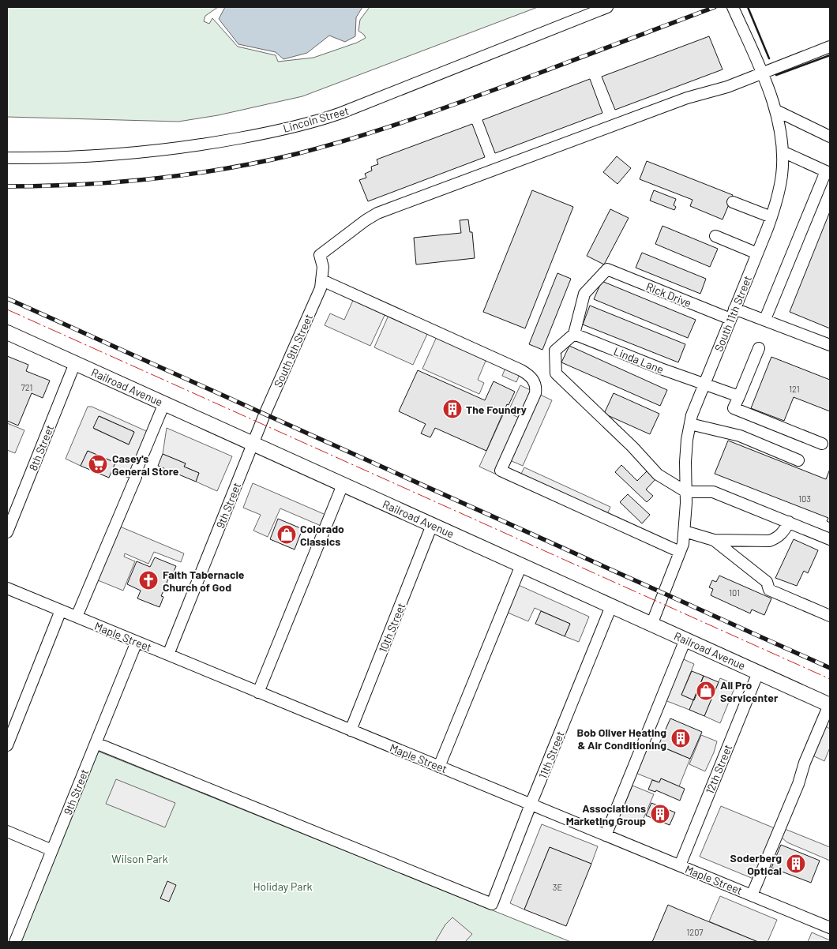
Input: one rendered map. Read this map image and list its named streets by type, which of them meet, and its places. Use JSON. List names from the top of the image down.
{
  "streets": {
    "main road": ["Railroad Avenue"],
    "street": [
      "Lincoln Street",
      "Rick Drive",
      "South 11th Street",
      "South 9th Street",
      "Linda Lane",
      "8th Street",
      "9th Street",
      "10th Street",
      "Maple Street",
      "11th Street",
      "12th Street"
    ]
  },
  "crossings": [
    ["Rick Drive", "South 11th Street"],
    ["Rick Drive", "Linda Lane"],
    ["South 11th Street", "South 9th Street"],
    ["South 11th Street", "Linda Lane"],
    ["South 11th Street", "Railroad Avenue"],
    ["South 9th Street", "Railroad Avenue"],
    ["South 9th Street", "9th Street"],
    ["Railroad Avenue", "8th Street"],
    ["Railroad Avenue", "9th Street"],
    ["Railroad Avenue", "10th Street"],
    ["Railroad Avenue", "11th Street"],
    ["Railroad Avenue", "12th Street"],
    ["9th Street", "Maple Street"],
    ["9th Street", "11th Street"],
    ["10th Street", "Maple Street"],
    ["Maple Street", "11th Street"],
    ["Maple Street", "12th Street"]
  ],
  "parks": ["Wilson Park", "Holiday Park"],
  "places": {
    "building": [
      "The Foundry",
      "Bob Oliver Heating & Air Conditioning",
      "Associations Marketing Group",
      "Soderberg Optical"
    ],
    "supermarket": ["Casey's General Store"],
    "shop": ["Colorado Classics", "All Pro Servicenter"],
    "church": ["Faith Tabernacle Church of God"]
  },
  "house_numbers": [
    "721",
    "121",
    "103",
    "101",
    "3E",
    "1207"
  ]
}
